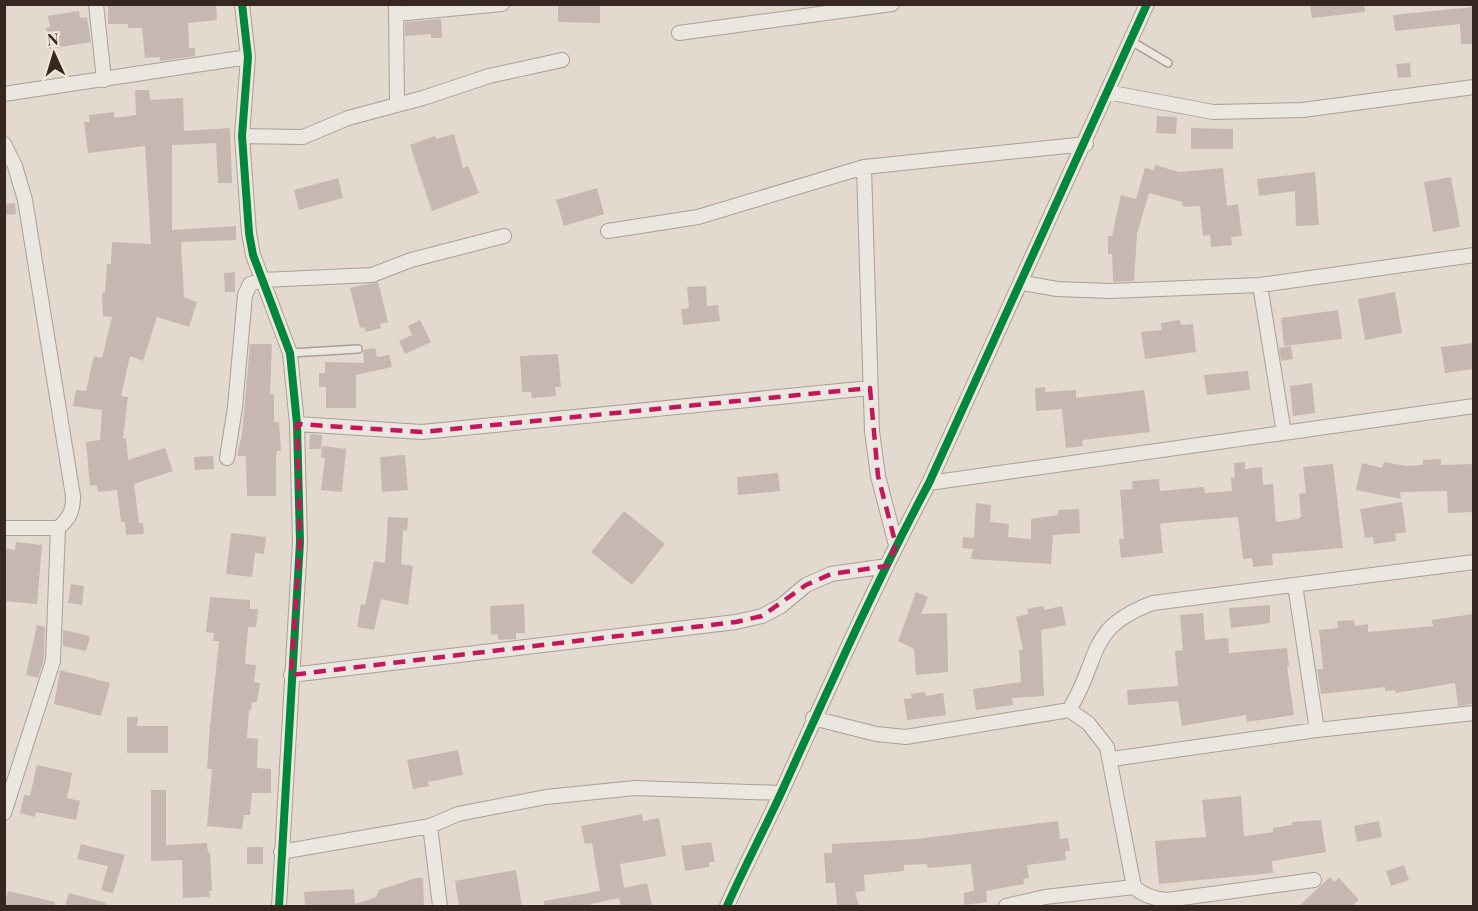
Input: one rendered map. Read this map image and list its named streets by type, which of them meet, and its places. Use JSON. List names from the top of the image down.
{
  "north": "top"
}
